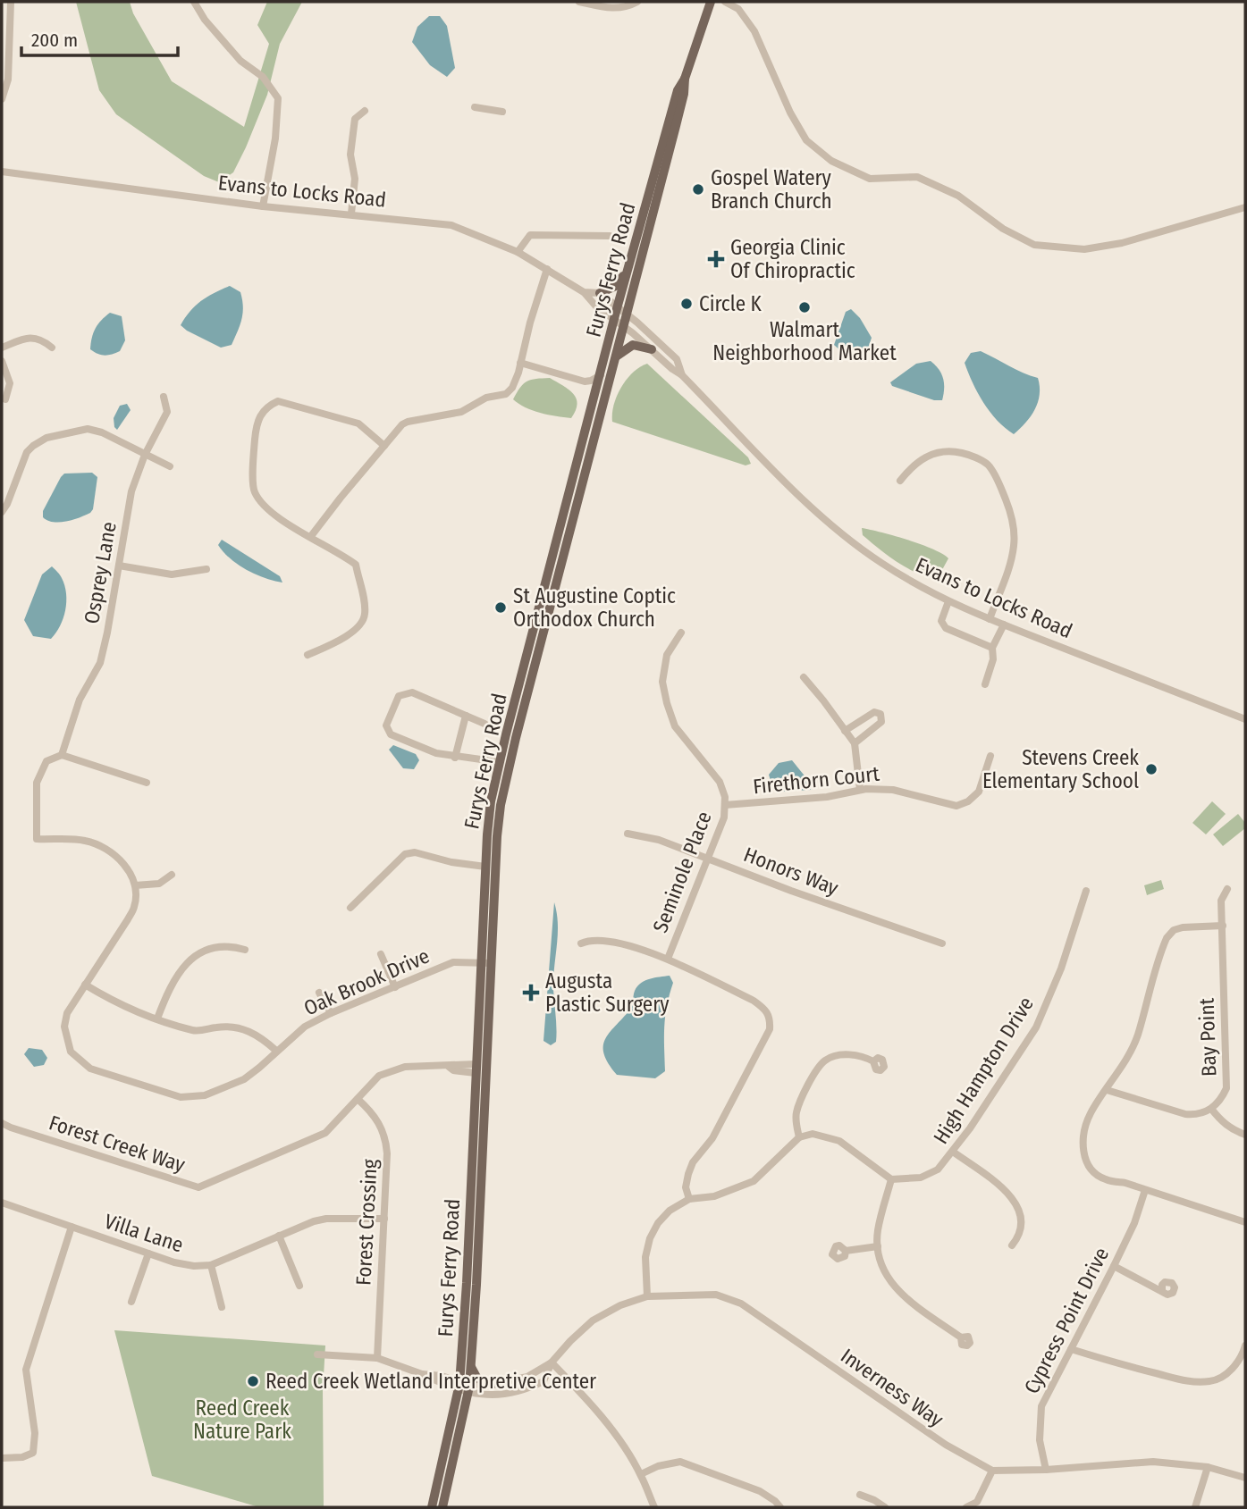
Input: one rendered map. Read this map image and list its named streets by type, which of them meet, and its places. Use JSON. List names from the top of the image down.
{
  "streets": {
    "main road": ["Furys Ferry Road"],
    "street": [
      "Evans to Locks Road",
      "Osprey Lane",
      "Firethorn Court",
      "Honors Way",
      "Seminole Place",
      "Oak Brook Drive",
      "Bay Point",
      "High Hampton Drive",
      "Forest Creek Way",
      "Forest Crossing",
      "Villa Lane",
      "Cypress Point Drive",
      "Inverness Way"
    ]
  },
  "crossings": [
    ["Evans to Locks Road", "Furys Ferry Road"],
    ["Furys Ferry Road", "Oak Brook Drive"],
    ["Furys Ferry Road", "Forest Creek Way"],
    ["Furys Ferry Road", "Inverness Way"],
    ["Firethorn Court", "Seminole Place"],
    ["Honors Way", "Seminole Place"],
    ["Forest Creek Way", "Forest Crossing"],
    ["Forest Crossing", "Villa Lane"],
    ["Forest Crossing", "Inverness Way"]
  ],
  "parks": ["Reed Creek Nature Park"],
  "places": {
    "other": [
      "Gospel Watery Branch Church",
      "Circle K",
      "Walmart Neighborhood Market",
      "St Augustine Coptic Orthodox Church",
      "Stevens Creek Elementary School",
      "Reed Creek Wetland Interpretive Center"
    ],
    "health": ["Georgia Clinic Of Chiropractic", "Augusta Plastic Surgery"]
  },
  "scale_bar": "200 m"
}
